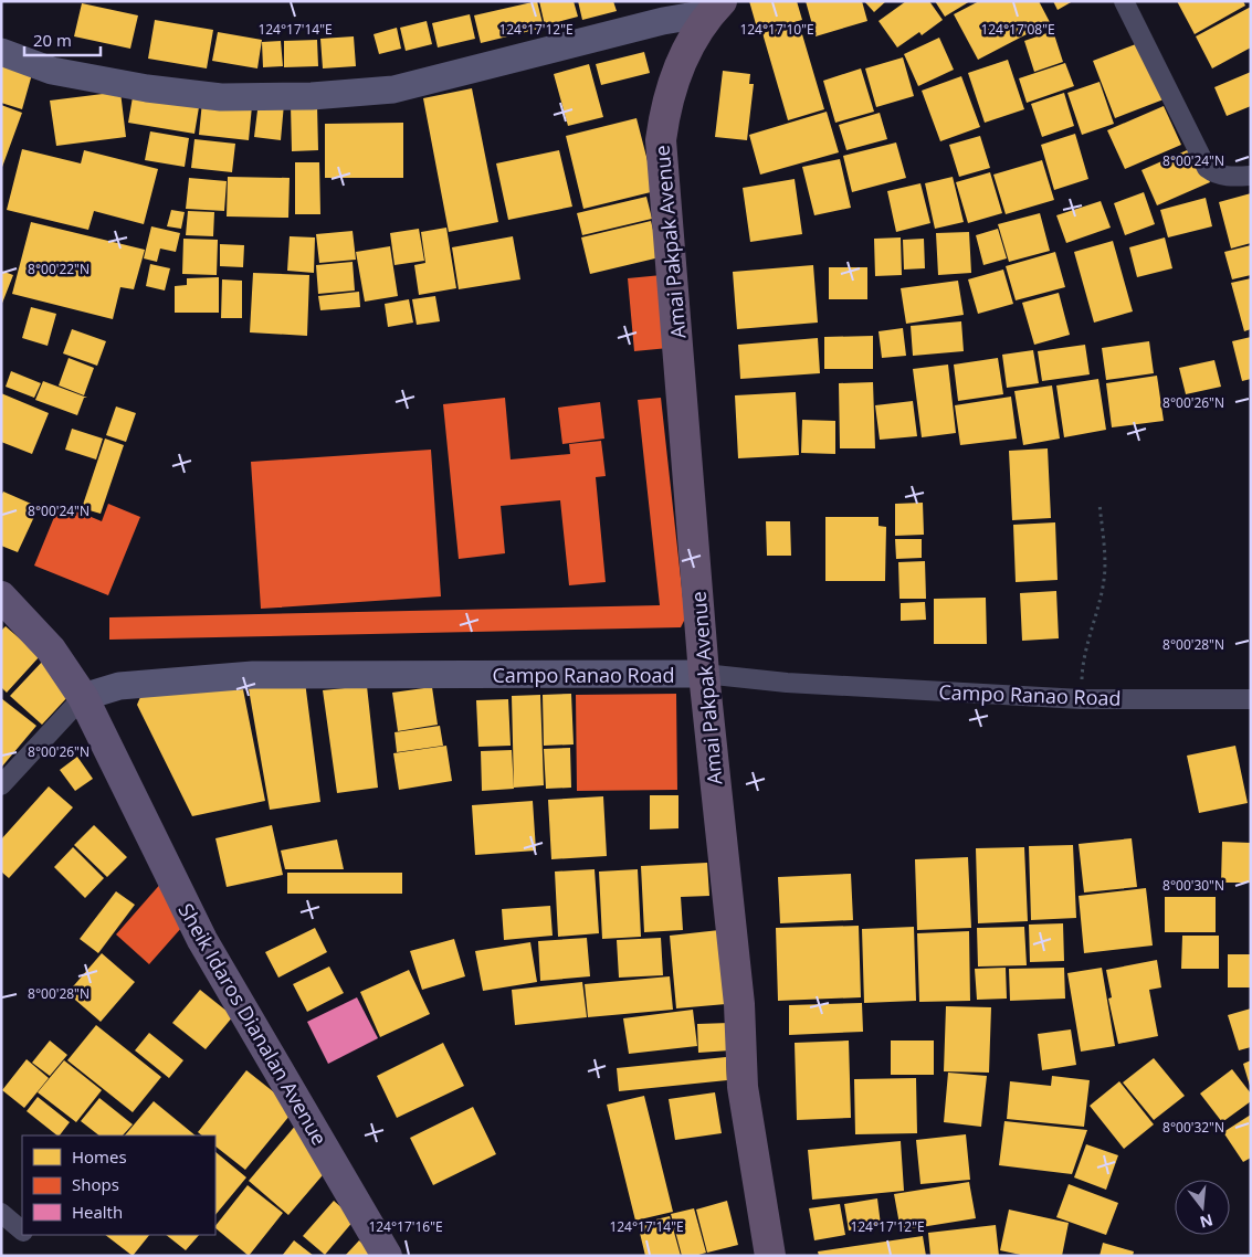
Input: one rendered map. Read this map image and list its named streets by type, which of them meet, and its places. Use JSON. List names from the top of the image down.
{
  "streets": {
    "highway": ["Amai Pakpak Avenue"],
    "main road": ["Campo Ranao Road", "Sheik Idaros Dianalan Avenue"]
  },
  "crossings": [
    ["Amai Pakpak Avenue", "Campo Ranao Road"],
    ["Campo Ranao Road", "Sheik Idaros Dianalan Avenue"]
  ],
  "legend": ["Homes", "Shops", "Health"],
  "scale_bar": "20 m",
  "north": "bottom",
  "coordinates": [
    "124°17'14\"E",
    "124°17'12\"E",
    "124°17'10\"E",
    "124°17'08\"E",
    "8°00'24\"N",
    "8°00'22\"N",
    "8°00'26\"N",
    "8°00'28\"N",
    "8°00'30\"N",
    "8°00'32\"N",
    "124°17'16\"E"
  ]
}
